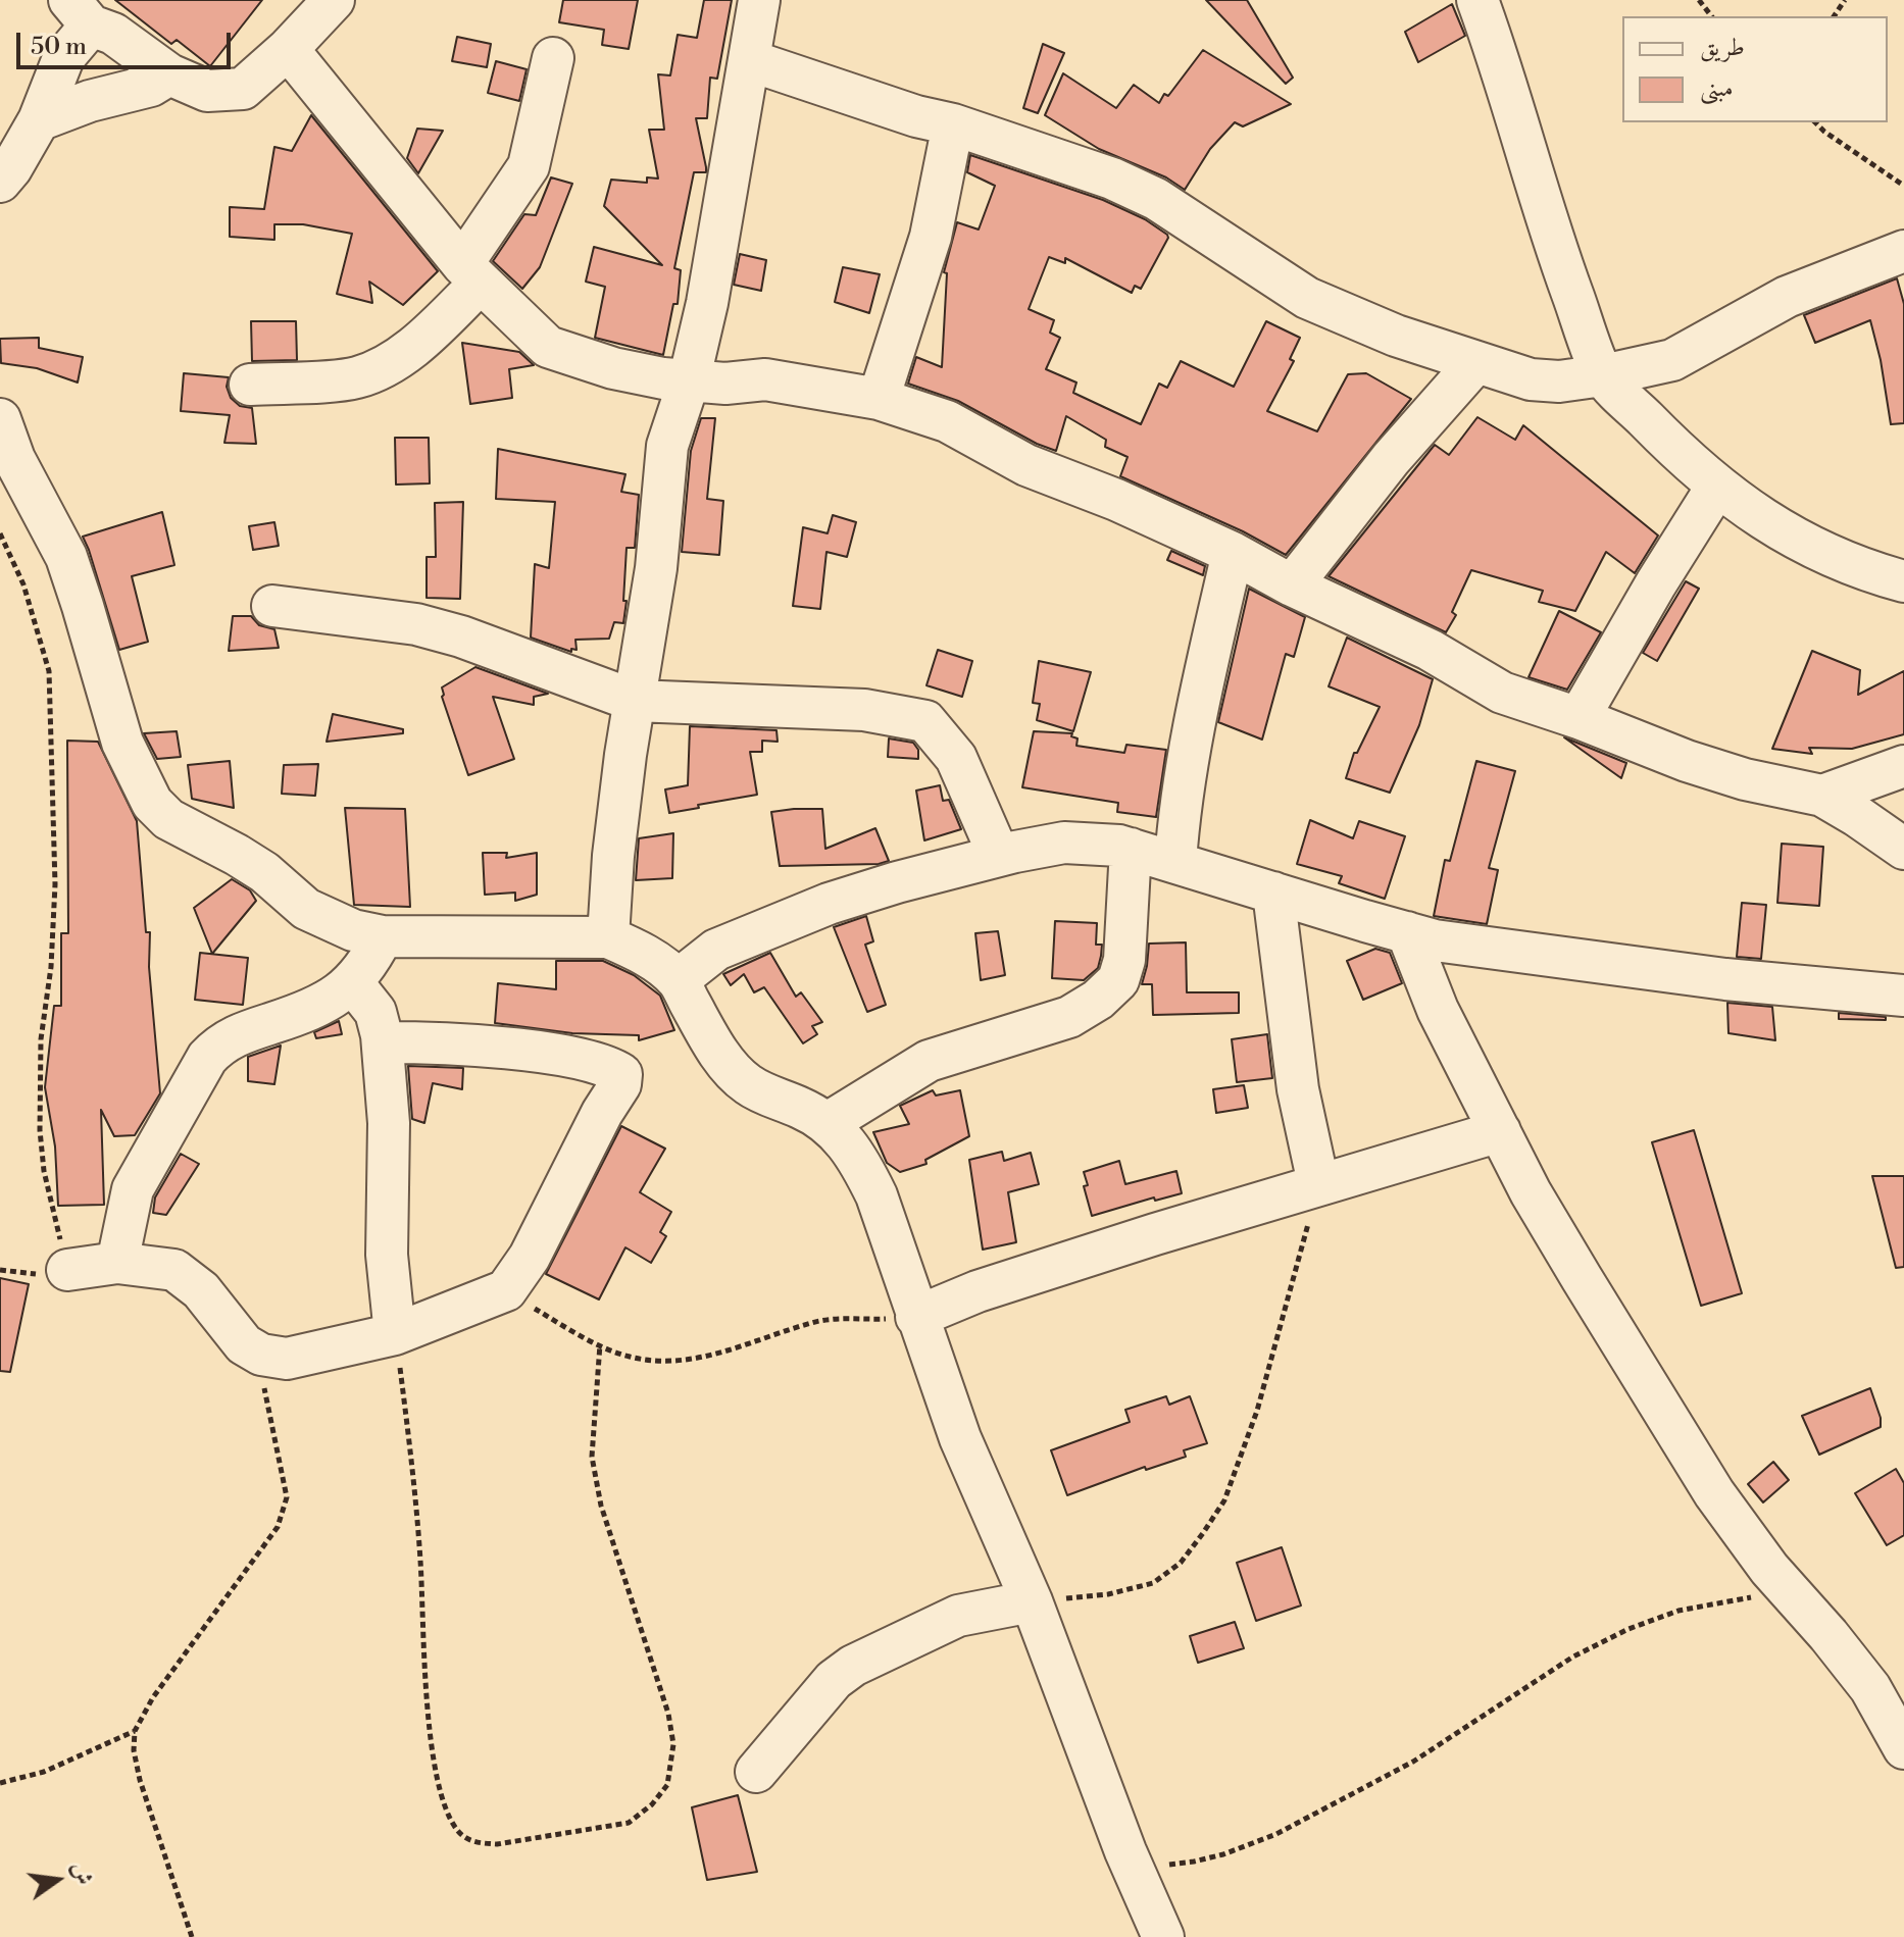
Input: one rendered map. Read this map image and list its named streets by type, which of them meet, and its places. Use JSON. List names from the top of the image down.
{
  "legend": ["طريق", "مبنى"],
  "scale_bar": "50 m",
  "north": "right"
}
